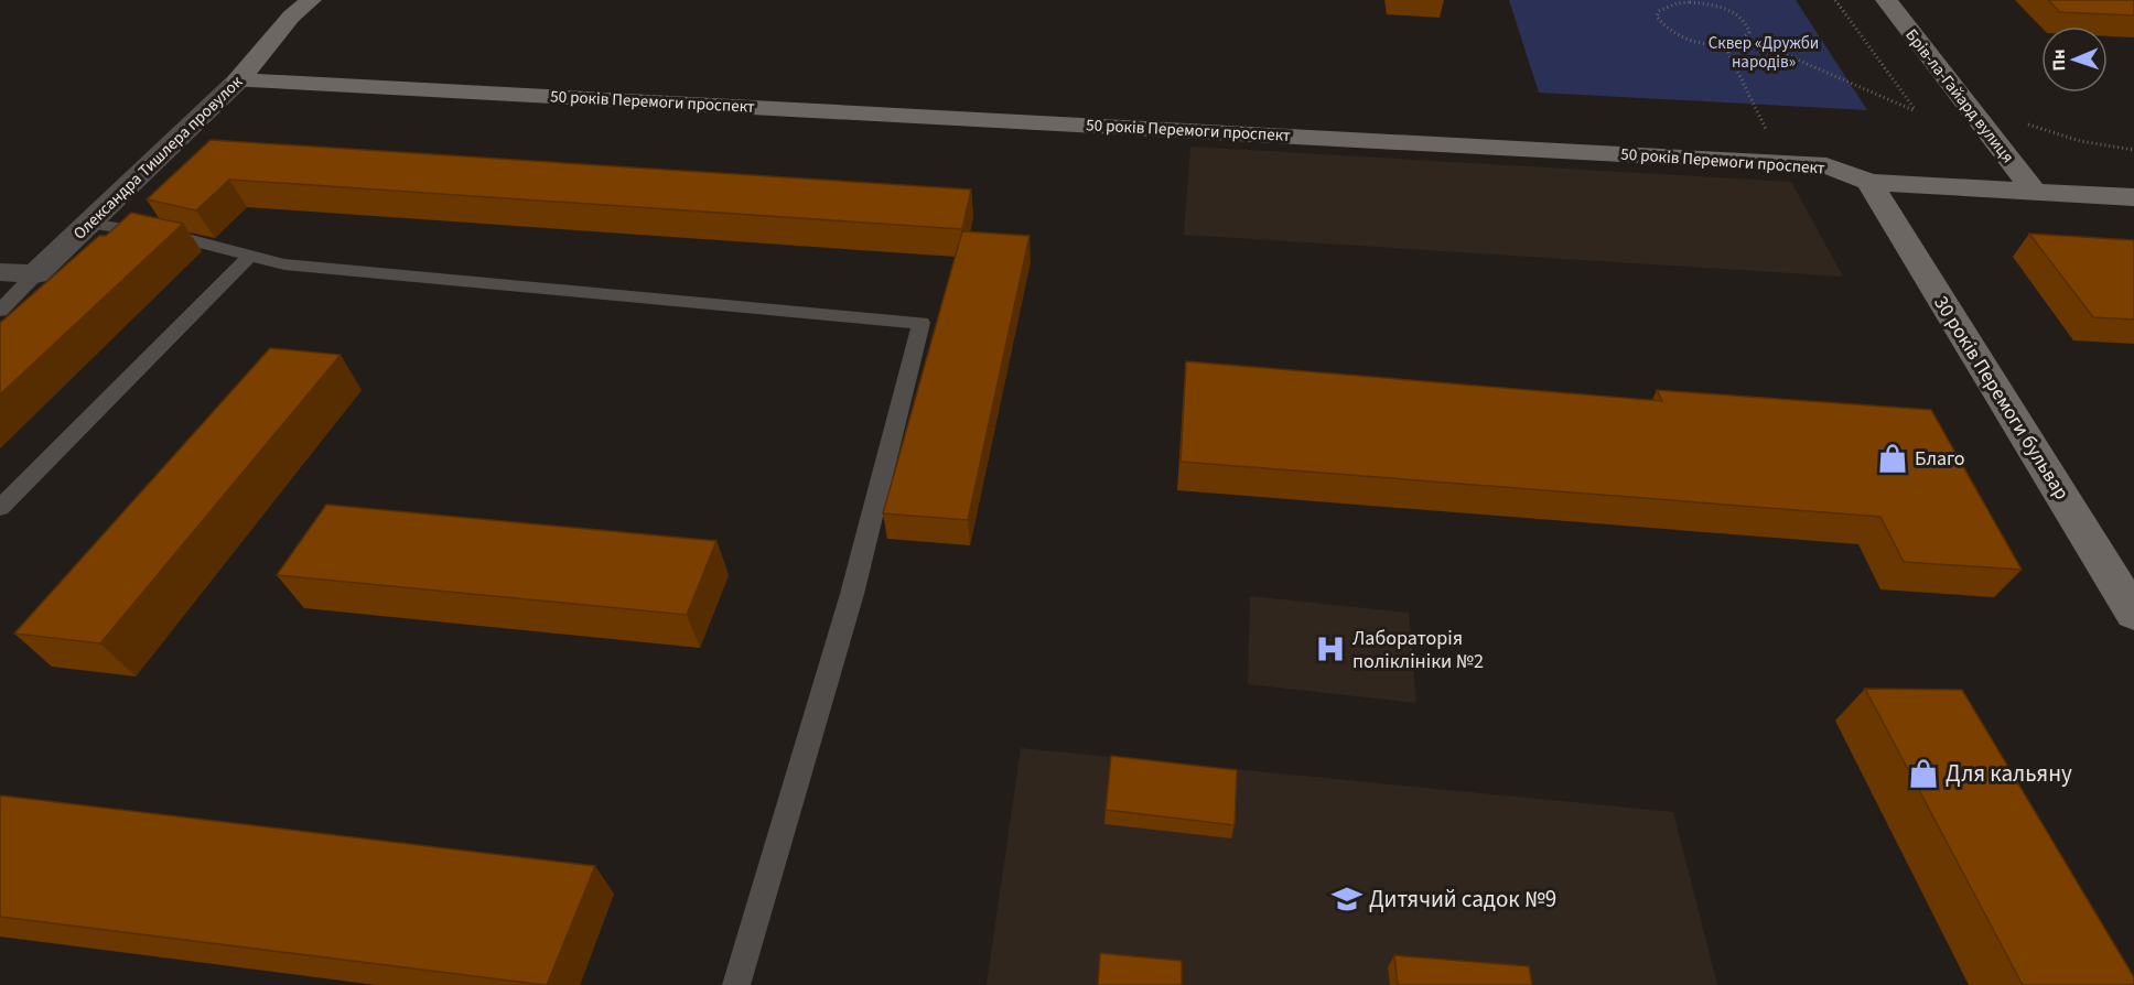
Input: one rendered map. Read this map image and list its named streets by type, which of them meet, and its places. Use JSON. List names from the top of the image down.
{
  "streets": {
    "street": [
      "Брів-ла-Гайард вулиця",
      "50 років Перемоги проспект",
      "Олександра Тишлера провулок",
      "30 років Перемоги бульвар"
    ]
  },
  "crossings": [
    ["Брів-ла-Гайард вулиця", "50 років Перемоги проспект"],
    ["50 років Перемоги проспект", "Олександра Тишлера провулок"],
    ["50 років Перемоги проспект", "30 років Перемоги бульвар"]
  ],
  "parks": ["Сквер «Дружби народів»"],
  "places": {
    "shop": ["Благо", "Для кальяну"],
    "hospital": ["Лабораторія поліклініки №2"],
    "school or university": ["Дитячий садок №9"]
  },
  "north": "left"
}
